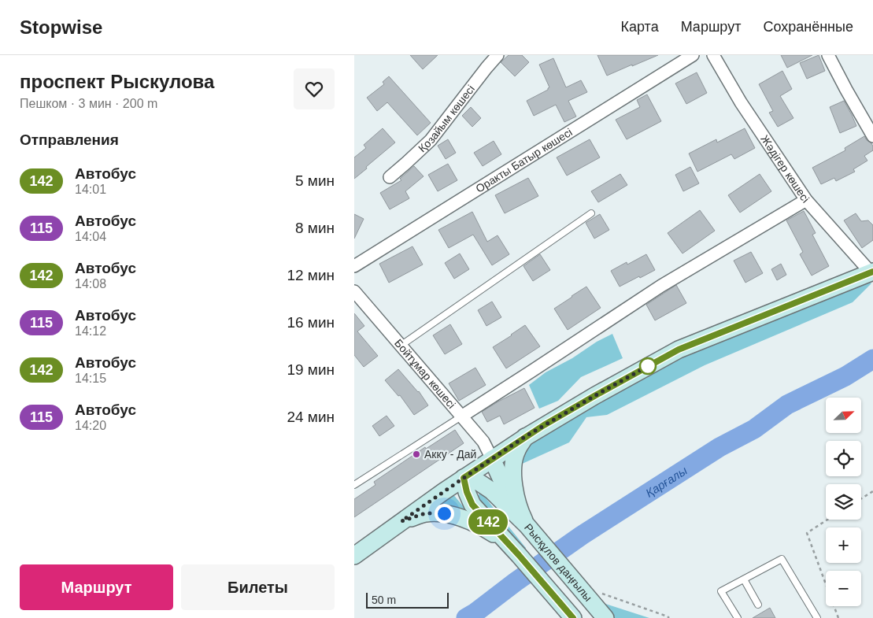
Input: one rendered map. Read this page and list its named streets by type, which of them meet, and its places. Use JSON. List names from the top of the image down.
{
  "streets": {
    "main road": ["Рысқұлов даңғылы"],
    "street": [
      "Қозайым көшесі",
      "Оракты Батыр көшесі",
      "Жәдігер көшесі",
      "Бойтұмар көшесі"
    ]
  },
  "water": ["Қарғалы"],
  "places": ["Акку - Дай"],
  "lines": ["bus line 142"],
  "scale_bar": "50 m",
  "north": "top right",
  "page": {
    "header": "Stopwise",
    "nav": ["Карта", "Маршрут", "Сохранённые"],
    "heading": [
      ["проспект Рыскулова", "Пешком · 3 мин · 200 m"],
      "Отправления"
    ],
    "on_map": "142",
    "list": [
      {
        "mark": "142",
        "name": "Автобус",
        "note": "14:01",
        "value": "5 мин"
      },
      {
        "mark": "115",
        "name": "Автобус",
        "note": "14:04",
        "value": "8 мин"
      },
      {
        "mark": "142",
        "name": "Автобус",
        "note": "14:08",
        "value": "12 мин"
      },
      {
        "mark": "115",
        "name": "Автобус",
        "note": "14:12",
        "value": "16 мин"
      },
      {
        "mark": "142",
        "name": "Автобус",
        "note": "14:15",
        "value": "19 мин"
      },
      {
        "mark": "115",
        "name": "Автобус",
        "note": "14:20",
        "value": "24 мин"
      }
    ],
    "map_buttons": ["+", "−"],
    "buttons": ["Маршрут", "Билеты"],
    "scale": "50 m"
  }
}
